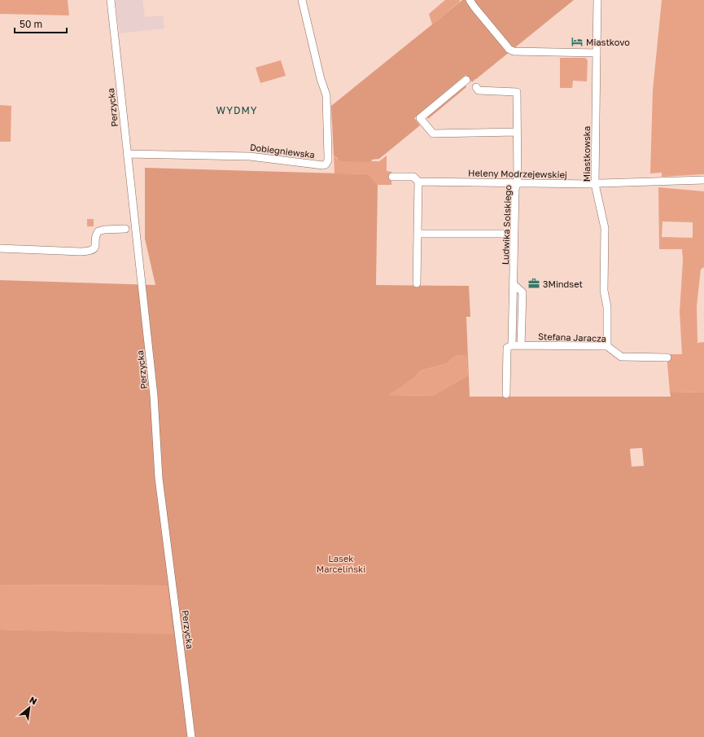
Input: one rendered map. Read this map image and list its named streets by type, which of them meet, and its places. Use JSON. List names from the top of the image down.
{
  "streets": {
    "street": [
      "Perzycka",
      "Dobiegniewska",
      "Miastkowska",
      "Heleny Modrzejewskiej",
      "Ludwika Solskiego",
      "Stefana Jaracza"
    ]
  },
  "crossings": [
    ["Perzycka", "Dobiegniewska"],
    ["Miastkowska", "Heleny Modrzejewskiej"],
    ["Miastkowska", "Stefana Jaracza"],
    ["Heleny Modrzejewskiej", "Ludwika Solskiego"],
    ["Ludwika Solskiego", "Stefana Jaracza"]
  ],
  "districts": ["WYDMY"],
  "parks": ["Lasek Marceliński"],
  "places": {
    "hotel": ["Miastkovo"],
    "office": ["3Mindset"]
  },
  "scale_bar": "50 m",
  "north": "top right"
}
